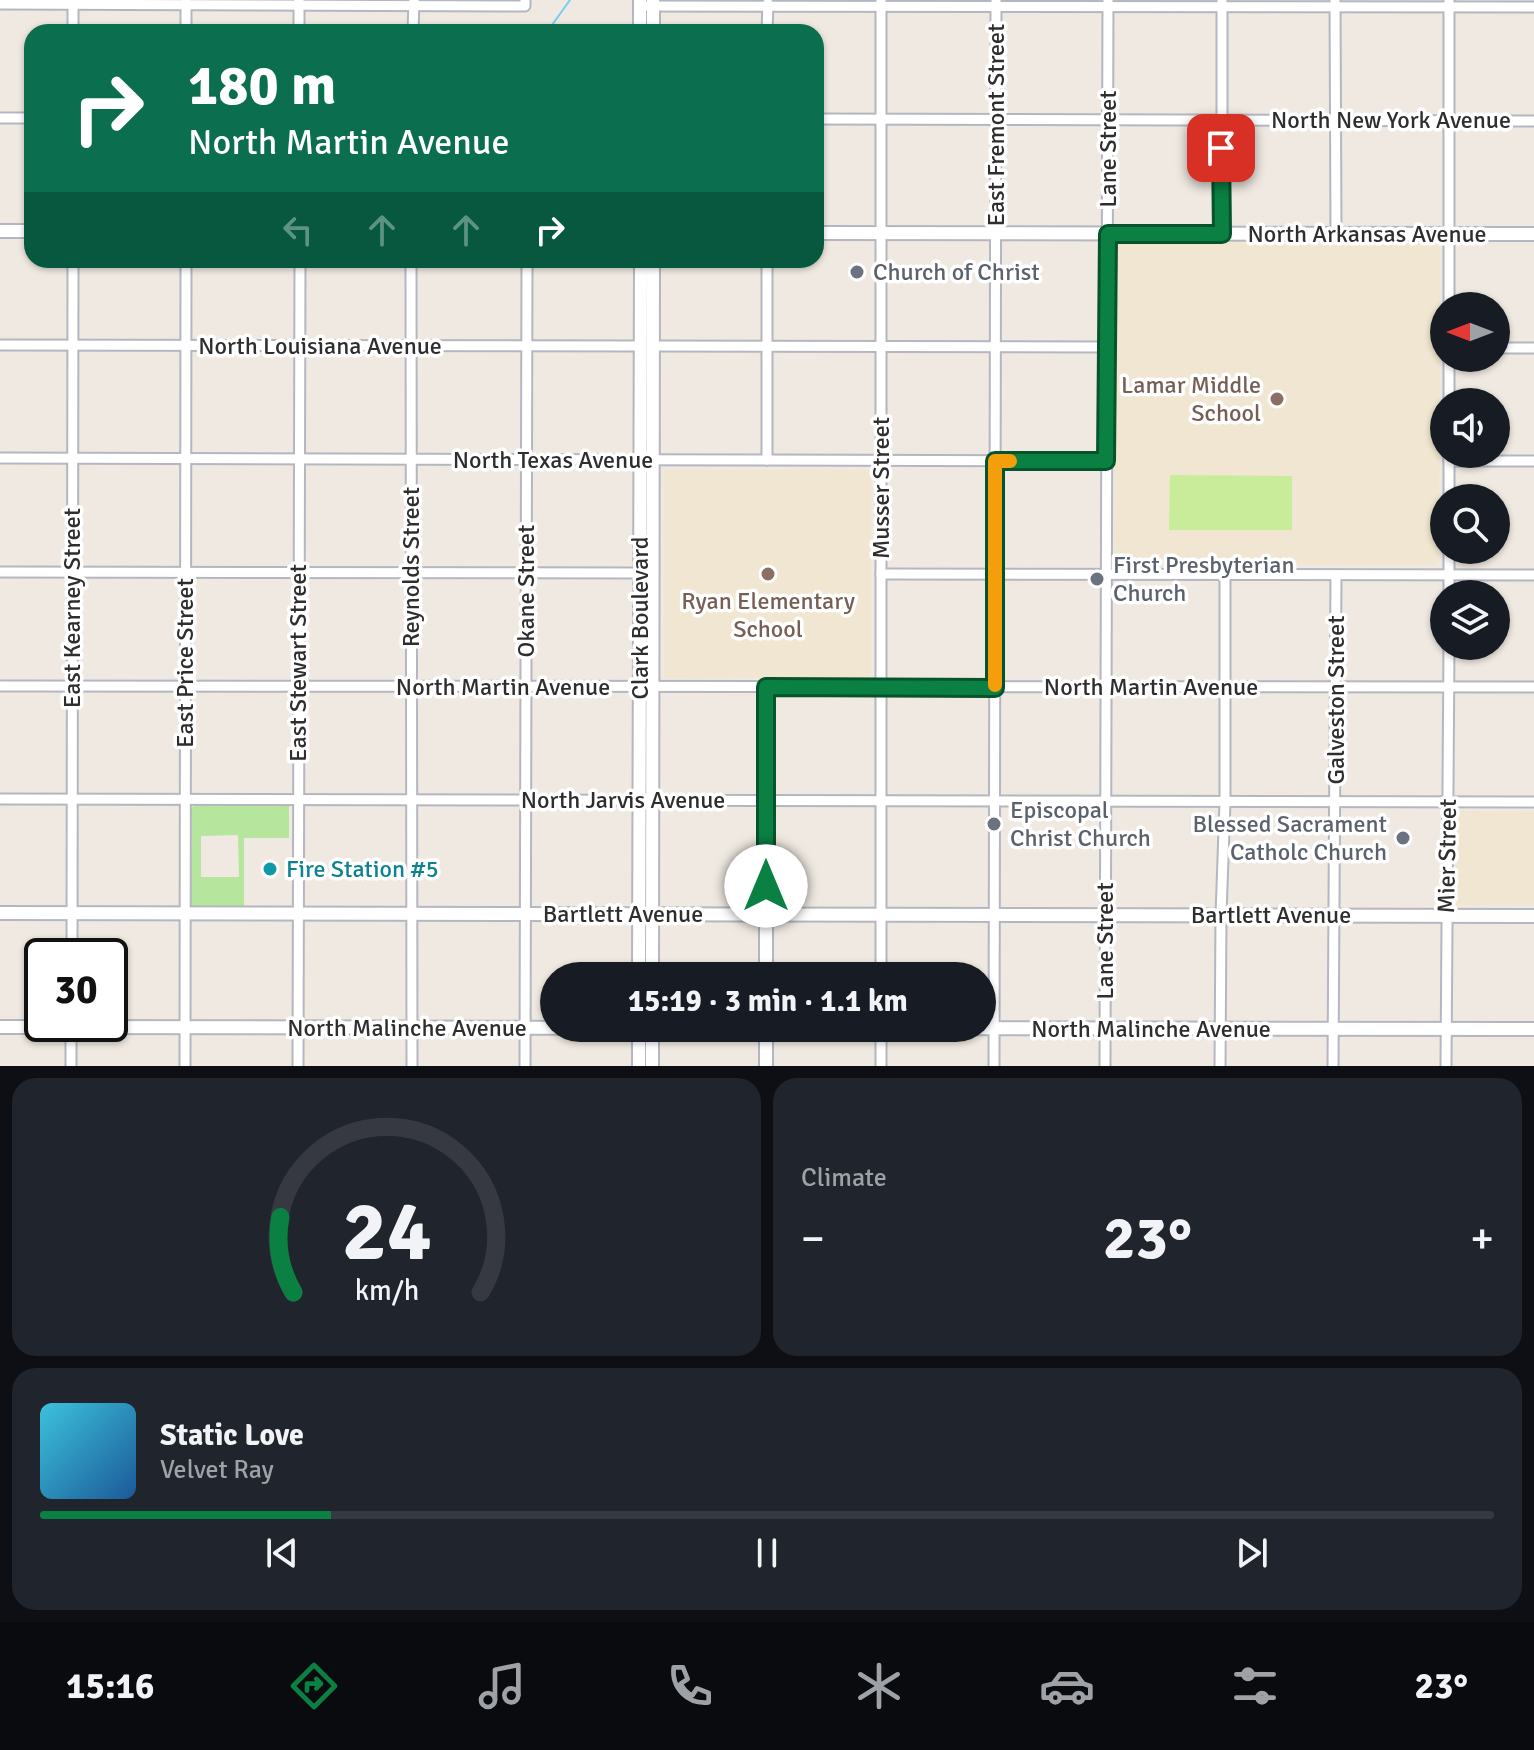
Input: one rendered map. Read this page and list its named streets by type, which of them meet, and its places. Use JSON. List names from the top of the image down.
{
  "streets": {
    "main road": [
      "North Arkansas Avenue",
      "Clark Boulevard",
      "Bartlett Avenue",
      "North Malinche Avenue"
    ],
    "street": [
      "North New York Avenue",
      "East Fremont Street",
      "Lane Street",
      "North Louisiana Avenue",
      "North Texas Avenue",
      "Musser Street",
      "Reynolds Street",
      "Okane Street",
      "East Kearney Street",
      "East Price Street",
      "East Stewart Street",
      "North Martin Avenue",
      "Galveston Street",
      "North Jarvis Avenue",
      "Mier Street"
    ]
  },
  "crossings": [
    ["North New York Avenue", "East Fremont Street"],
    ["North New York Avenue", "Lane Street"],
    ["North New York Avenue", "Musser Street"],
    ["East Fremont Street", "North Arkansas Avenue"],
    ["East Fremont Street", "North Louisiana Avenue"],
    ["East Fremont Street", "North Texas Avenue"],
    ["East Fremont Street", "North Martin Avenue"],
    ["East Fremont Street", "North Jarvis Avenue"],
    ["East Fremont Street", "Bartlett Avenue"],
    ["Lane Street", "North Arkansas Avenue"],
    ["Lane Street", "North Louisiana Avenue"],
    ["Lane Street", "North Texas Avenue"],
    ["Lane Street", "North Martin Avenue"],
    ["Lane Street", "North Jarvis Avenue"],
    ["Lane Street", "Bartlett Avenue"],
    ["Lane Street", "North Malinche Avenue"],
    ["North Arkansas Avenue", "Musser Street"],
    ["North Louisiana Avenue", "Musser Street"],
    ["North Louisiana Avenue", "Reynolds Street"],
    ["North Louisiana Avenue", "Okane Street"],
    ["North Louisiana Avenue", "East Kearney Street"],
    ["North Louisiana Avenue", "Clark Boulevard"],
    ["North Louisiana Avenue", "East Price Street"],
    ["North Louisiana Avenue", "East Stewart Street"],
    ["North Texas Avenue", "Musser Street"],
    ["North Texas Avenue", "Reynolds Street"],
    ["North Texas Avenue", "Okane Street"],
    ["North Texas Avenue", "East Kearney Street"],
    ["North Texas Avenue", "Clark Boulevard"],
    ["North Texas Avenue", "East Price Street"],
    ["North Texas Avenue", "East Stewart Street"],
    ["Musser Street", "North Martin Avenue"],
    ["Musser Street", "North Jarvis Avenue"],
    ["Musser Street", "Bartlett Avenue"],
    ["Reynolds Street", "North Martin Avenue"],
    ["Reynolds Street", "North Jarvis Avenue"],
    ["Reynolds Street", "Bartlett Avenue"],
    ["Reynolds Street", "North Malinche Avenue"],
    ["Okane Street", "North Martin Avenue"],
    ["Okane Street", "North Jarvis Avenue"],
    ["Okane Street", "Bartlett Avenue"],
    ["Okane Street", "North Malinche Avenue"],
    ["East Kearney Street", "North Martin Avenue"],
    ["East Kearney Street", "North Jarvis Avenue"],
    ["East Kearney Street", "Bartlett Avenue"],
    ["Clark Boulevard", "North Martin Avenue"],
    ["Clark Boulevard", "North Jarvis Avenue"],
    ["Clark Boulevard", "Bartlett Avenue"],
    ["East Price Street", "North Martin Avenue"],
    ["East Price Street", "North Jarvis Avenue"],
    ["East Price Street", "Bartlett Avenue"],
    ["East Price Street", "North Malinche Avenue"],
    ["East Stewart Street", "North Martin Avenue"],
    ["East Stewart Street", "North Jarvis Avenue"],
    ["East Stewart Street", "Bartlett Avenue"],
    ["East Stewart Street", "North Malinche Avenue"],
    ["North Martin Avenue", "Galveston Street"],
    ["North Martin Avenue", "Mier Street"],
    ["Galveston Street", "North Jarvis Avenue"],
    ["Galveston Street", "Bartlett Avenue"],
    ["Galveston Street", "North Malinche Avenue"],
    ["North Jarvis Avenue", "Mier Street"],
    ["Mier Street", "Bartlett Avenue"],
    ["Mier Street", "North Malinche Avenue"]
  ],
  "places": [
    "Church of Christ",
    "Lamar Middle School",
    "Ryan Elementary School",
    "First Presbyterian Church",
    "Episcopal Christ Church",
    "Blessed Sacrament Catholc Church",
    "Fire Station #5"
  ],
  "north": "left",
  "page": {
    "turn": ["180 m", "North Martin Avenue"],
    "limit": "30",
    "trip": "15:19 · 3 min · 1.1 km",
    "tile": "Climate",
    "heat": ["−", "23°", "+"],
    "song": ["Static Love", "Velvet Ray"],
    "tabs": ["15:16", "23°"],
    "gauge": ["24", "km/h"]
  }
}
